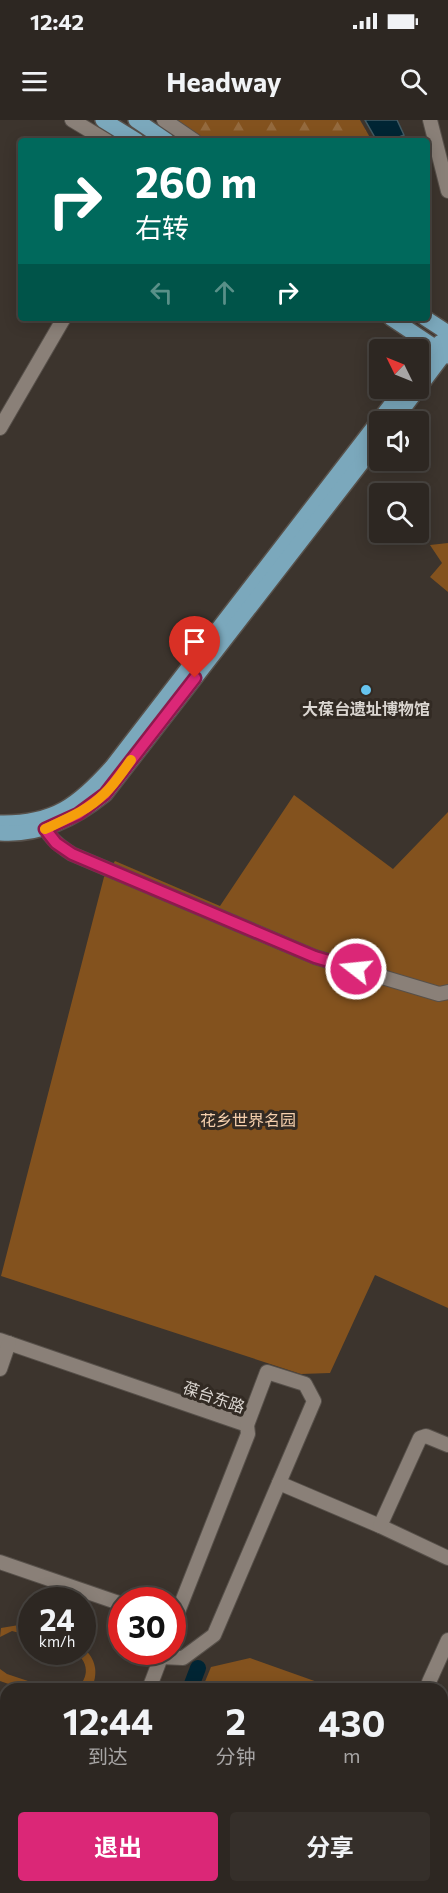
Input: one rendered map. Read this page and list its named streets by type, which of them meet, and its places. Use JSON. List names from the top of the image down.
{
  "streets": {
    "street": ["葆台东路"]
  },
  "parks": ["花乡世界名园"],
  "places": ["大葆台遗址博物馆"],
  "north": "top left",
  "page": {
    "status": "12:42",
    "header": "Headway",
    "turn": ["260 m", "右转"],
    "speed": "24 km/h",
    "limit": "30",
    "eta": [
      "12:44",
      "到达",
      "2",
      "分钟",
      "430",
      "m"
    ],
    "buttons": ["退出", "分享"]
  }
}
